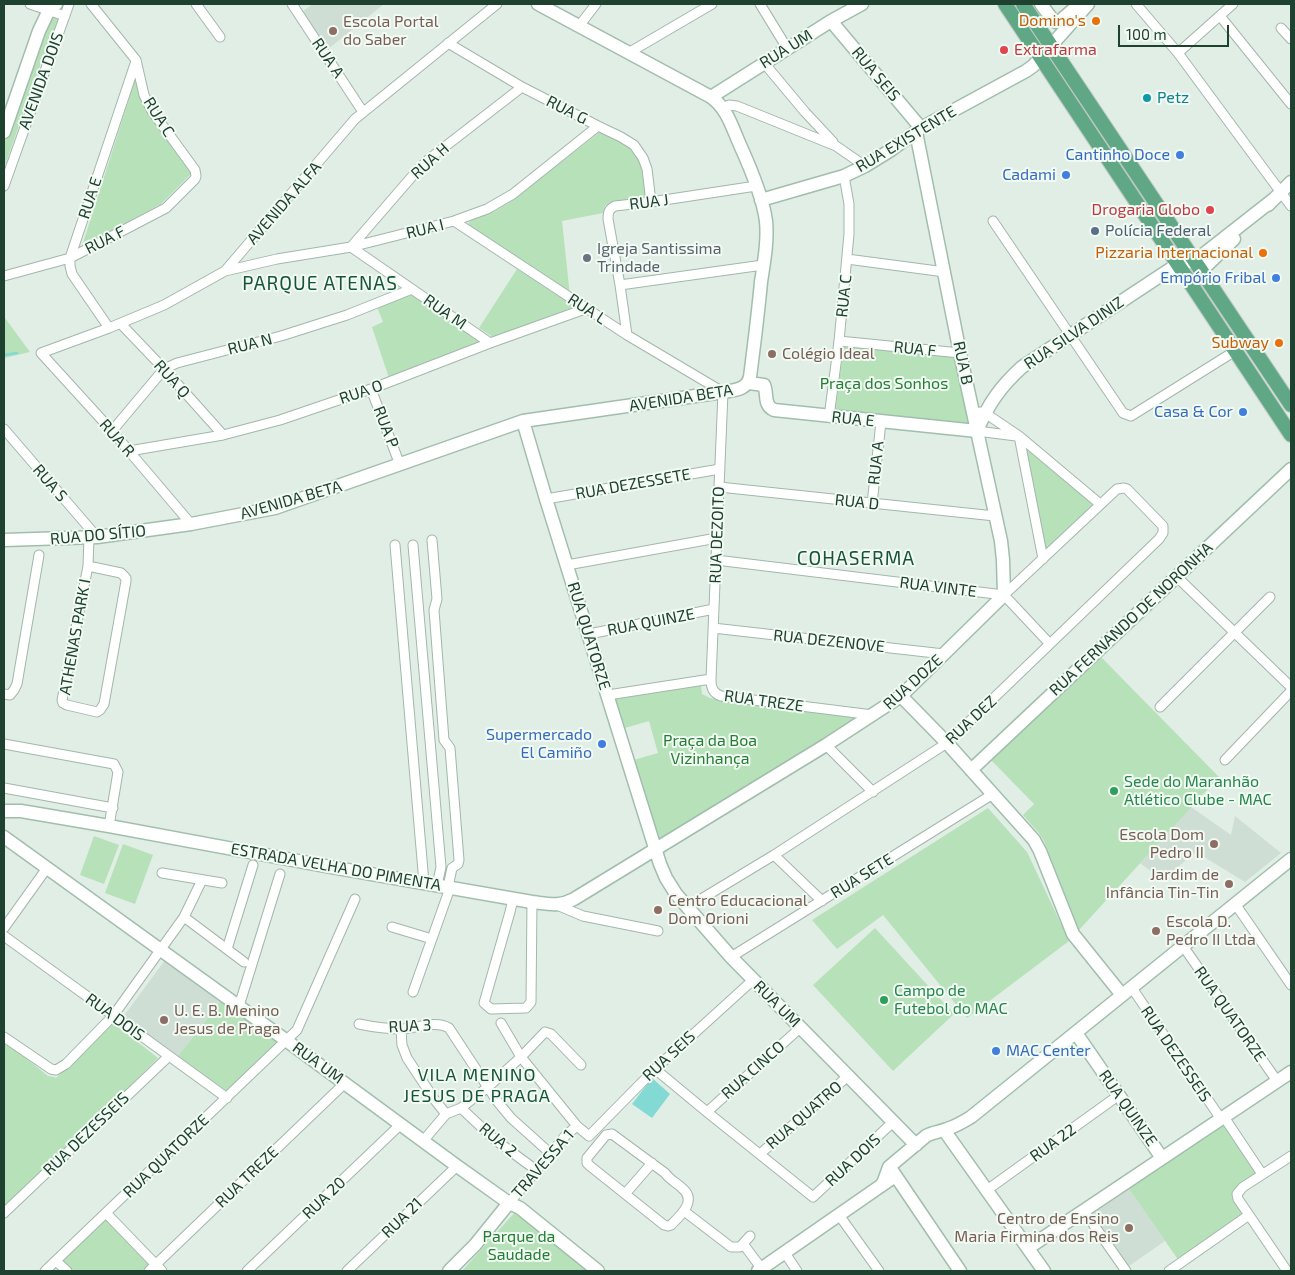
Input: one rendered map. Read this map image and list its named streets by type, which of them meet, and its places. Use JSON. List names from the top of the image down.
{
  "streets": {
    "street": [
      "RUA UM",
      "RUA A",
      "RUA SEIS",
      "AVENIDA DOIS",
      "RUA G",
      "RUA C",
      "RUA EXISTENTE",
      "RUA H",
      "RUA E",
      "RUA J",
      "AVENIDA ALFA",
      "RUA I",
      "RUA F",
      "RUA L",
      "RUA M",
      "RUA SILVA DINIZ",
      "RUA N",
      "RUA B",
      "RUA Q",
      "RUA O",
      "AVENIDA BETA",
      "RUA P",
      "RUA R",
      "RUA S",
      "RUA DEZESSETE",
      "RUA D",
      "RUA DO SÍTIO",
      "RUA DEZOITO",
      "RUA VINTE",
      "RUA FERNANDO DE NORONHA",
      "RUA QUINZE",
      "RUA QUATORZE",
      "ATHENAS PARK I",
      "RUA DEZENOVE",
      "RUA DOZE",
      "RUA TREZE",
      "RUA DEZ",
      "ESTRADA VELHA DO PIMENTA",
      "RUA SETE",
      "RUA DOIS",
      "RUA 3",
      "RUA DEZESSEIS",
      "RUA CINCO",
      "RUA QUATRO",
      "RUA 2",
      "RUA 22",
      "TRAVESSA 1",
      "RUA 20",
      "RUA 21"
    ]
  },
  "crossings": [
    ["RUA UM", "RUA SEIS"],
    ["RUA UM", "AVENIDA BETA"],
    ["RUA UM", "RUA QUATORZE"],
    ["RUA UM", "RUA DOZE"],
    ["RUA UM", "RUA TREZE"],
    ["RUA UM", "RUA DEZ"],
    ["RUA UM", "ESTRADA VELHA DO PIMENTA"],
    ["RUA UM", "RUA SETE"],
    ["RUA UM", "RUA DOIS"],
    ["RUA UM", "RUA CINCO"],
    ["RUA UM", "RUA QUATRO"],
    ["RUA UM", "TRAVESSA 1"],
    ["RUA UM", "RUA 20"],
    ["RUA UM", "RUA 21"],
    ["RUA A", "RUA E"],
    ["RUA A", "AVENIDA ALFA"],
    ["RUA A", "RUA D"],
    ["RUA SEIS", "RUA EXISTENTE"],
    ["RUA SEIS", "RUA B"],
    ["RUA SEIS", "TRAVESSA 1"],
    ["RUA G", "RUA H"],
    ["RUA G", "RUA J"],
    ["RUA G", "AVENIDA ALFA"],
    ["RUA G", "RUA I"],
    ["RUA C", "RUA EXISTENTE"],
    ["RUA C", "RUA E"],
    ["RUA C", "RUA F"],
    ["RUA EXISTENTE", "RUA B"],
    ["RUA EXISTENTE", "AVENIDA BETA"],
    ["RUA H", "RUA I"],
    ["RUA H", "RUA M"],
    ["RUA E", "RUA F"],
    ["RUA E", "RUA SILVA DINIZ"],
    ["RUA E", "RUA B"],
    ["RUA E", "AVENIDA BETA"],
    ["RUA J", "RUA L"],
    ["RUA J", "AVENIDA BETA"],
    ["AVENIDA ALFA", "RUA I"],
    ["AVENIDA ALFA", "RUA Q"],
    ["AVENIDA ALFA", "RUA R"],
    ["RUA I", "RUA L"],
    ["RUA I", "RUA M"],
    ["RUA F", "RUA B"],
    ["RUA L", "RUA O"],
    ["RUA L", "AVENIDA BETA"],
    ["RUA L", "RUA DEZOITO"],
    ["RUA M", "RUA N"],
    ["RUA M", "RUA O"],
    ["RUA SILVA DINIZ", "RUA B"],
    ["RUA N", "RUA Q"],
    ["RUA N", "RUA R"],
    ["RUA B", "RUA D"],
    ["RUA B", "RUA VINTE"],
    ["RUA B", "RUA DOZE"],
    ["RUA Q", "RUA O"],
    ["RUA O", "RUA P"],
    ["RUA O", "RUA R"],
    ["AVENIDA BETA", "RUA P"],
    ["AVENIDA BETA", "RUA R"],
    ["AVENIDA BETA", "RUA DO SÍTIO"],
    ["AVENIDA BETA", "RUA DEZOITO"],
    ["AVENIDA BETA", "RUA QUATORZE"],
    ["RUA R", "RUA DO SÍTIO"],
    ["RUA S", "RUA DO SÍTIO"],
    ["RUA S", "ATHENAS PARK I"],
    ["RUA DEZESSETE", "RUA DEZOITO"],
    ["RUA DEZESSETE", "RUA QUATORZE"],
    ["RUA D", "RUA DEZOITO"],
    ["RUA DO SÍTIO", "ATHENAS PARK I"],
    ["RUA DEZOITO", "RUA VINTE"],
    ["RUA DEZOITO", "RUA QUINZE"],
    ["RUA DEZOITO", "RUA DEZENOVE"],
    ["RUA DEZOITO", "RUA TREZE"],
    ["RUA VINTE", "RUA DOZE"],
    ["RUA QUINZE", "RUA QUATORZE"],
    ["RUA QUINZE", "RUA 22"],
    ["RUA QUATORZE", "RUA DOZE"],
    ["RUA QUATORZE", "RUA TREZE"],
    ["RUA QUATORZE", "ESTRADA VELHA DO PIMENTA"],
    ["RUA QUATORZE", "RUA DOIS"],
    ["RUA DEZENOVE", "RUA DOZE"],
    ["RUA DOZE", "RUA TREZE"],
    ["RUA DOZE", "RUA DEZ"],
    ["RUA DOZE", "ESTRADA VELHA DO PIMENTA"],
    ["RUA DOIS", "RUA DEZESSEIS"],
    ["RUA DOIS", "RUA QUATRO"],
    ["RUA 3", "TRAVESSA 1"],
    ["RUA 2", "TRAVESSA 1"]
  ],
  "districts": ["PARQUE ATENAS", "COHASERMA", "VILA MENINO JESUS DE PRAGA"],
  "parks": ["Praça dos Sonhos", "Praça da Boa Vizinhança", "Parque da Saudade"],
  "places": [
    "Domino's",
    "Escola Portal do Saber",
    "Extrafarma",
    "Petz",
    "Cantinho Doce",
    "Cadami",
    "Drogaria Globo",
    "Polícia Federal",
    "Pizzaria Internacional",
    "Igreja Santissima Trindade",
    "Empório Fribal",
    "Subway",
    "Colégio Ideal",
    "Casa & Cor",
    "Supermercado El Camiño",
    "Sede do Maranhão Atlético Clube - MAC",
    "Escola Dom Pedro II",
    "Jardim de Infância Tin-Tin",
    "Centro Educacional Dom Orioni",
    "Escola D. Pedro II Ltda",
    "Campo de Futebol do MAC",
    "U. E. B. Menino Jesus de Praga",
    "MAC Center",
    "Centro de Ensino Maria Firmina dos Reis"
  ],
  "scale_bar": "100 m"
}
